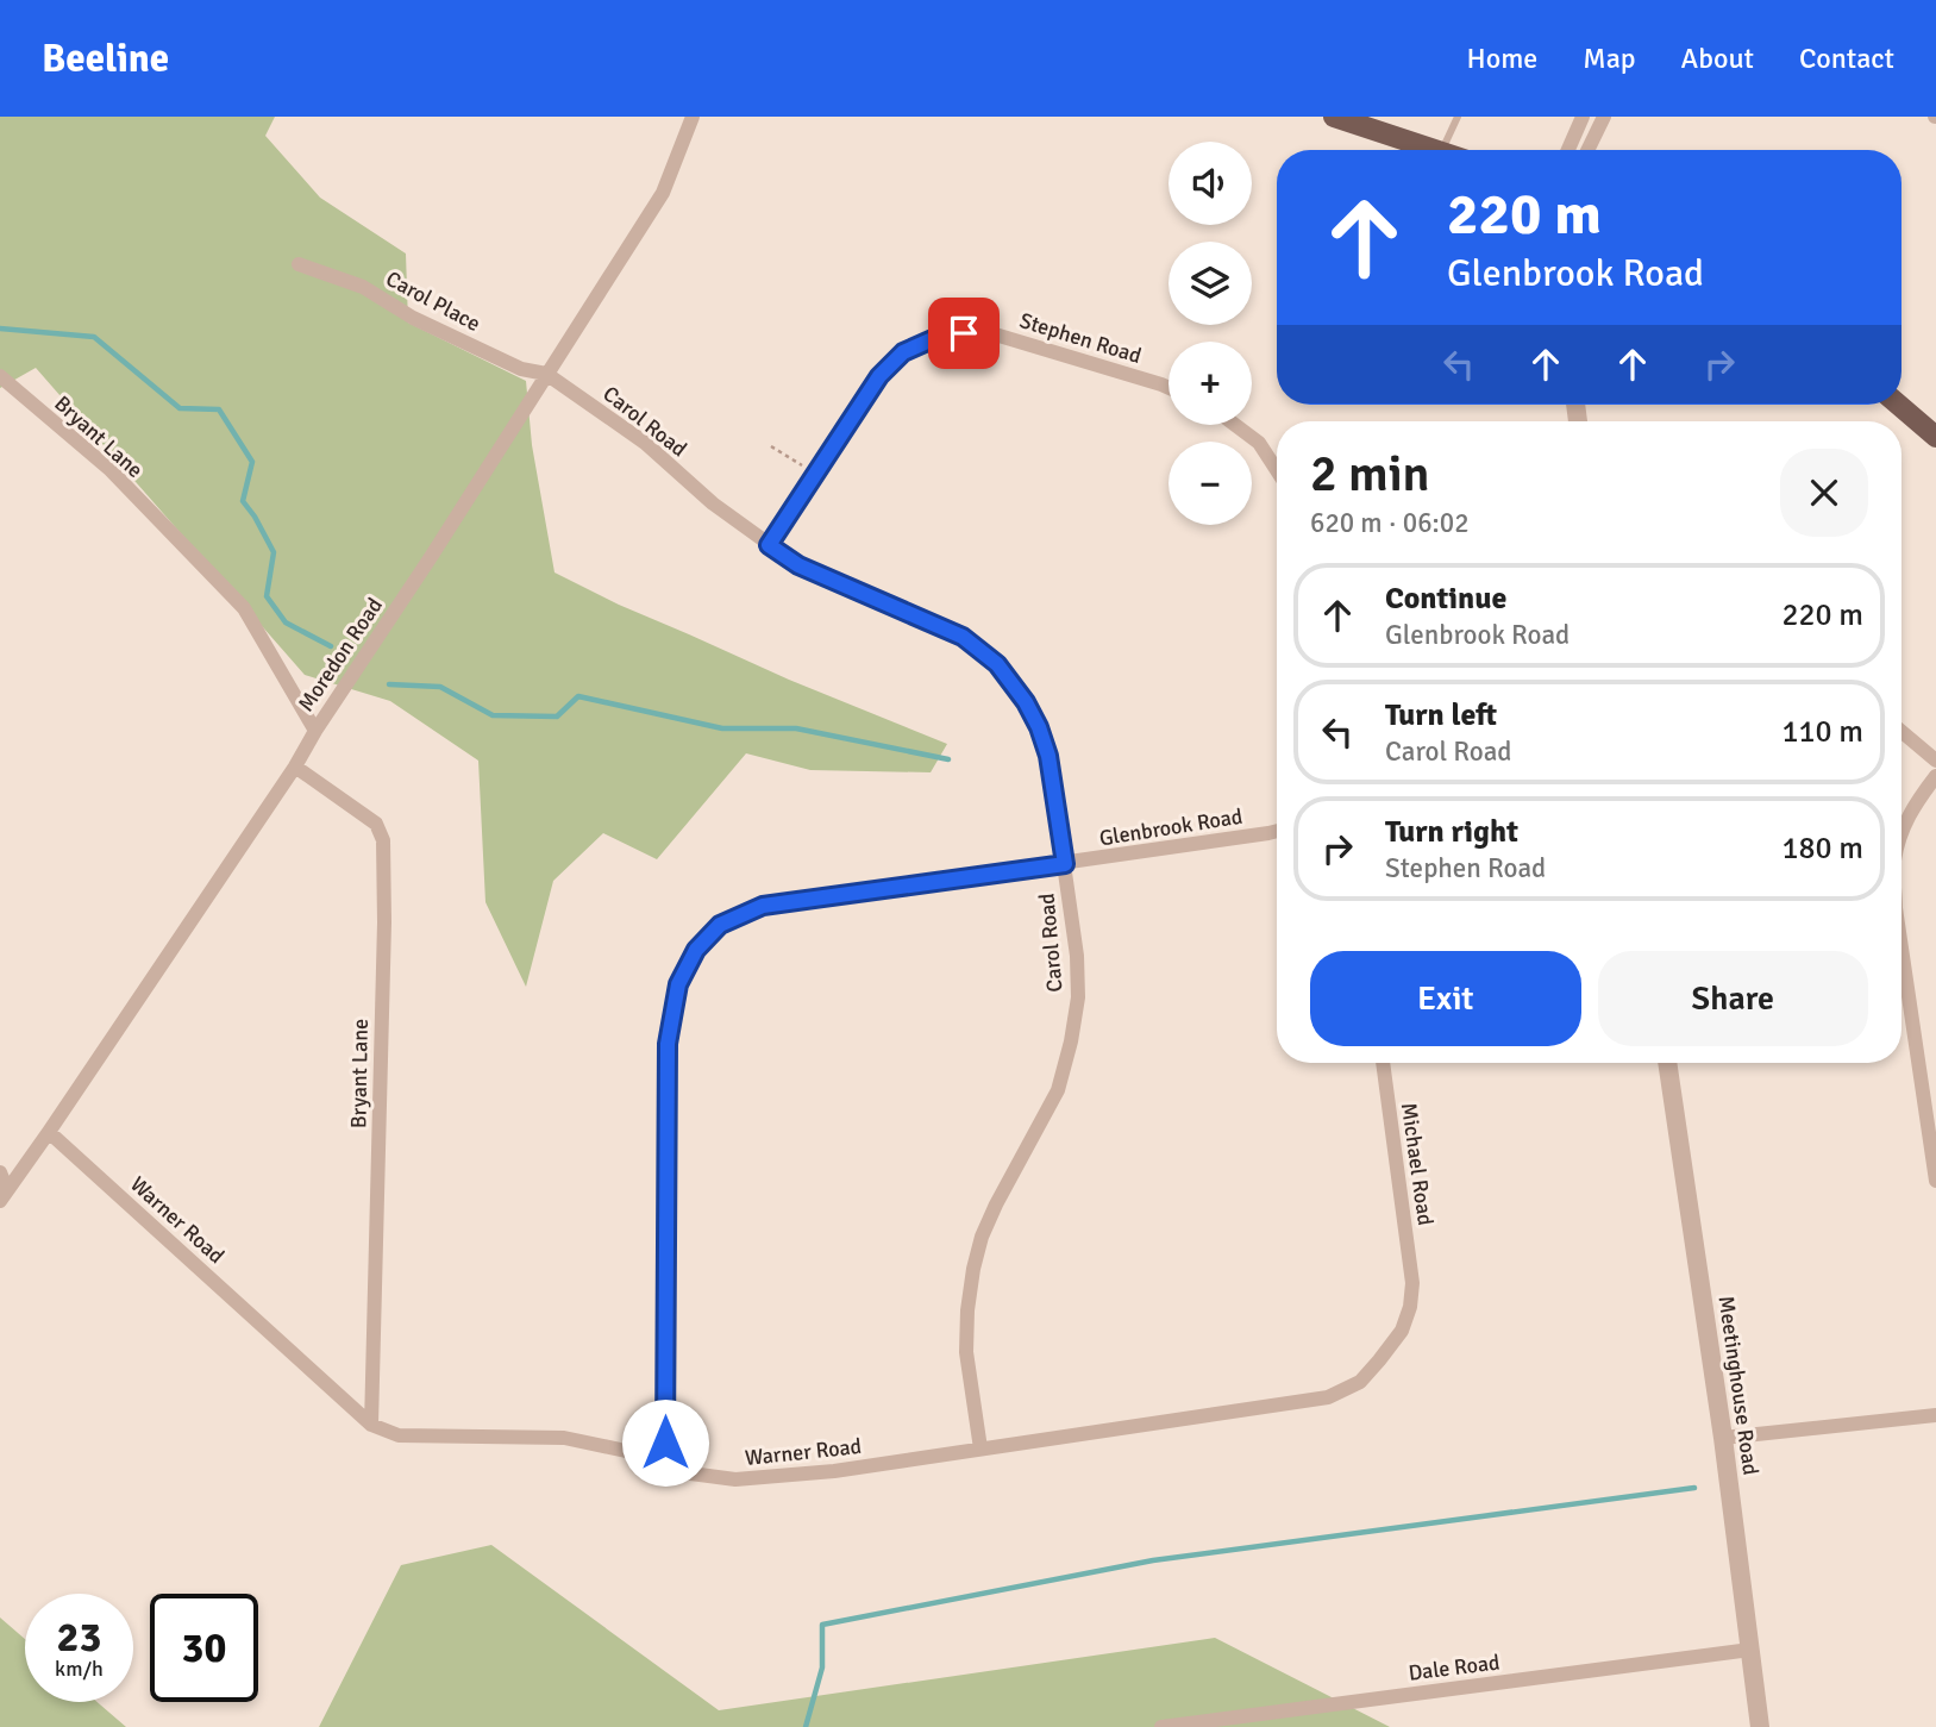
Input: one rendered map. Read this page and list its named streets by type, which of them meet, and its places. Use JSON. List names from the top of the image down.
{
  "streets": {
    "street": [
      "Carol Place",
      "Stephen Road",
      "Carol Road",
      "Bryant Lane",
      "Moredon Road",
      "Glenbrook Road",
      "Michael Road",
      "Warner Road",
      "Meetinghouse Road",
      "Dale Road"
    ]
  },
  "crossings": [
    ["Carol Place", "Carol Road"],
    ["Carol Place", "Moredon Road"],
    ["Stephen Road", "Carol Road"],
    ["Carol Road", "Moredon Road"],
    ["Carol Road", "Glenbrook Road"],
    ["Carol Road", "Warner Road"],
    ["Bryant Lane", "Moredon Road"],
    ["Bryant Lane", "Warner Road"],
    ["Moredon Road", "Warner Road"],
    ["Glenbrook Road", "Warner Road"],
    ["Michael Road", "Warner Road"],
    ["Meetinghouse Road", "Dale Road"]
  ],
  "page": {
    "header": "Beeline",
    "nav": [
      "Home",
      "Map",
      "About",
      "Contact"
    ],
    "map_buttons": ["+", "−"],
    "turn": ["220 m", "Glenbrook Road"],
    "heading": ["2 min", "620 m · 06:02"],
    "list": [
      {
        "name": "Continue",
        "note": "Glenbrook Road",
        "value": "220 m"
      },
      {
        "name": "Turn left",
        "note": "Carol Road",
        "value": "110 m"
      },
      {
        "name": "Turn right",
        "note": "Stephen Road",
        "value": "180 m"
      }
    ],
    "buttons": ["Exit", "Share"],
    "speed": "23 km/h",
    "limit": "30"
  }
}
